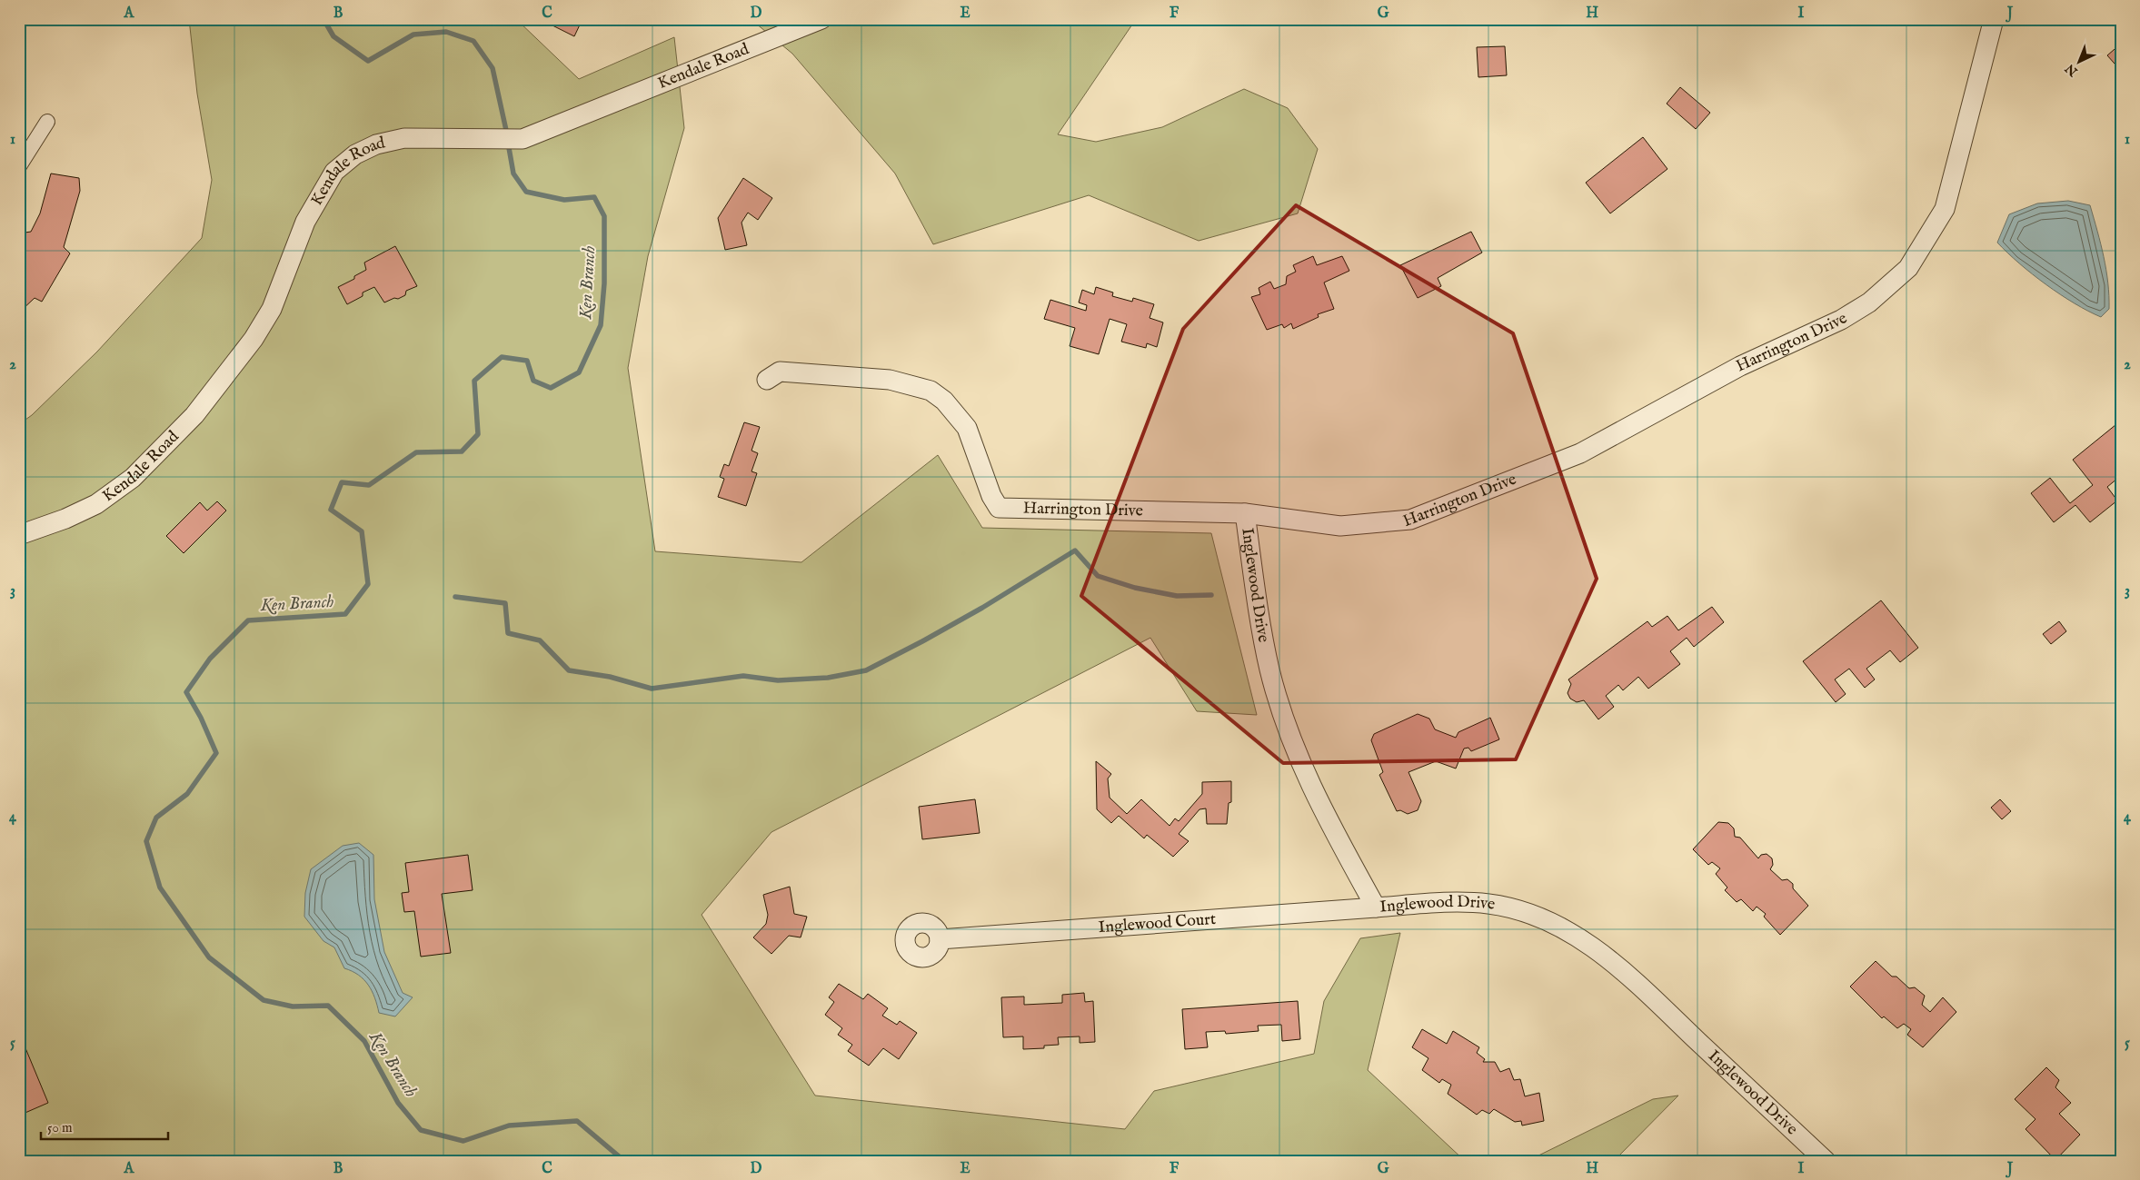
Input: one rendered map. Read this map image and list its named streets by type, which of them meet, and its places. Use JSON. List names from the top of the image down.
{
  "streets": {
    "street": [
      "Kendale Road",
      "Harrington Drive",
      "Inglewood Drive",
      "Inglewood Court"
    ]
  },
  "crossings": [
    ["Harrington Drive", "Inglewood Drive"],
    ["Inglewood Drive", "Inglewood Court"]
  ],
  "water": ["Ken Branch"],
  "scale_bar": "50 m",
  "north": "bottom left",
  "grid": {
    "columns": [
      "A",
      "B",
      "C",
      "D",
      "E",
      "F",
      "G",
      "H",
      "I",
      "J"
    ],
    "rows": [
      "1",
      "2",
      "3",
      "4",
      "5"
    ]
  }
}
